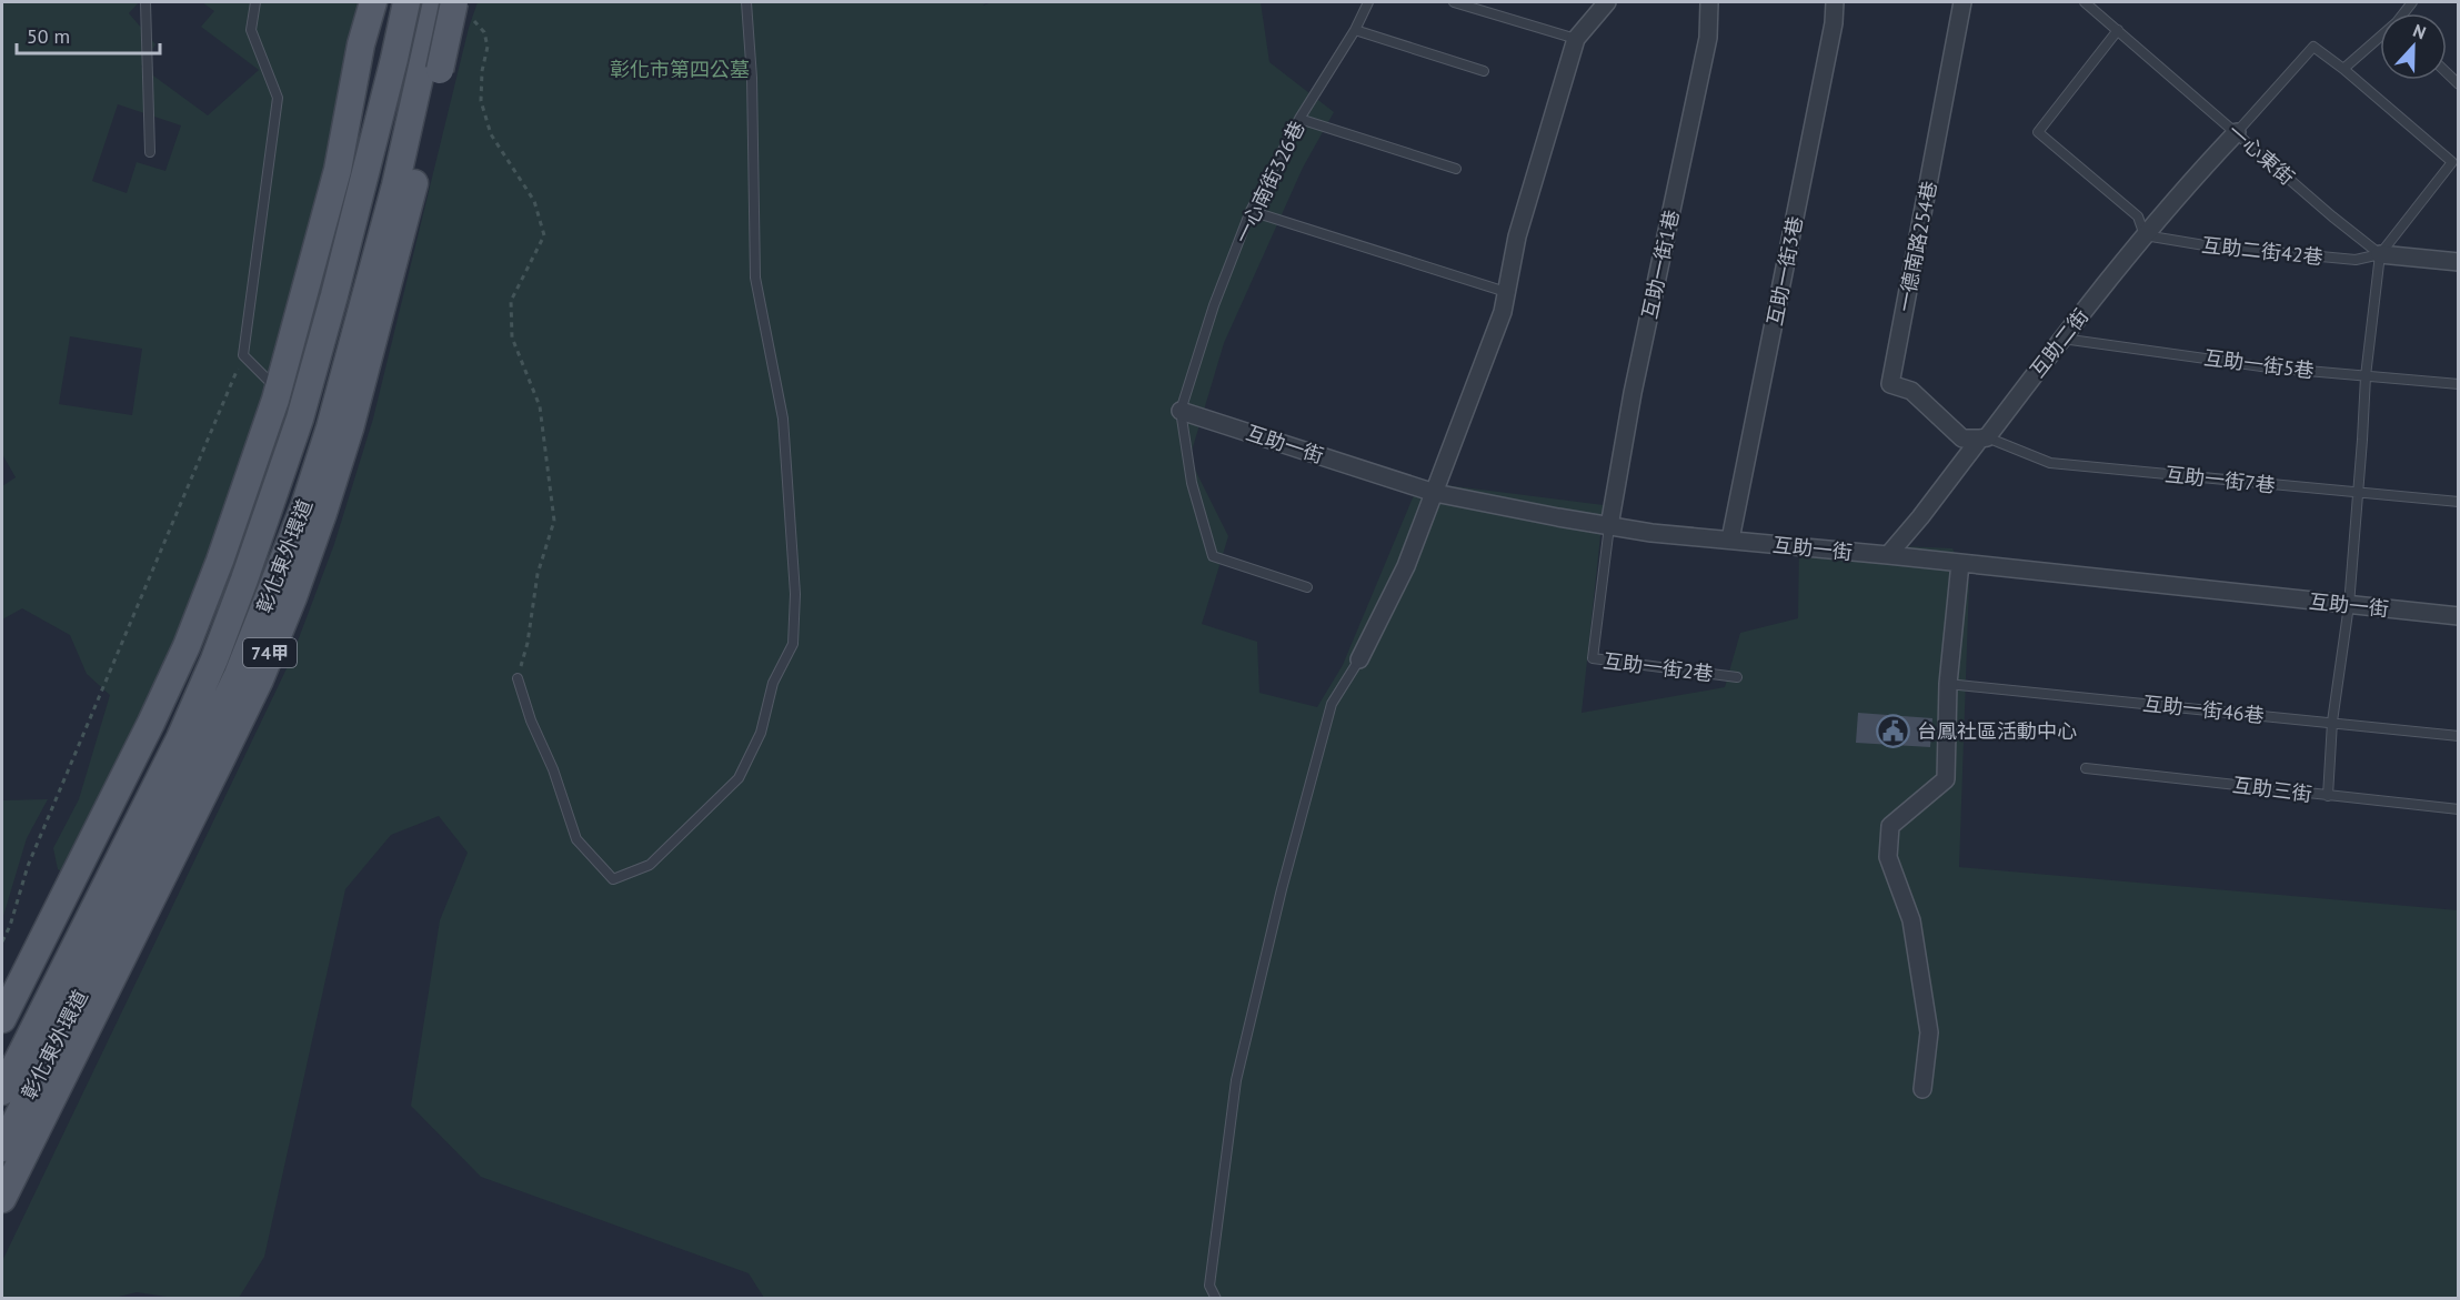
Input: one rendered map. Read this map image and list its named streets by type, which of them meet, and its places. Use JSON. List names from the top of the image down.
{
  "streets": {
    "main road": ["彰化東外環道", "74甲"],
    "street": [
      "一德南路254巷",
      "互助一街1巷",
      "互助一街3巷",
      "互助二街",
      "互助一街"
    ],
    "lane": [
      "一心東街",
      "一心南街326巷",
      "互助二街42巷",
      "互助一街5巷",
      "互助一街7巷",
      "互助一街2巷",
      "互助一街46巷",
      "互助三街"
    ]
  },
  "crossings": [
    ["一心東街", "互助二街42巷"],
    ["一心東街", "互助二街"],
    ["一心南街326巷", "互助一街"],
    ["一德南路254巷", "互助二街"],
    ["一德南路254巷", "互助一街7巷"],
    ["互助二街42巷", "互助二街"],
    ["互助一街1巷", "互助一街"],
    ["互助一街1巷", "互助一街2巷"],
    ["互助一街3巷", "互助一街"],
    ["互助二街", "互助一街5巷"],
    ["互助二街", "互助一街"],
    ["互助二街", "互助一街7巷"],
    ["互助一街", "互助一街2巷"],
    ["彰化東外環道", "74甲"]
  ],
  "parks": ["彰化市第四公墓"],
  "places": {
    "public building": ["台鳳社區活動中心"]
  },
  "scale_bar": "50 m",
  "north": "top"
}
